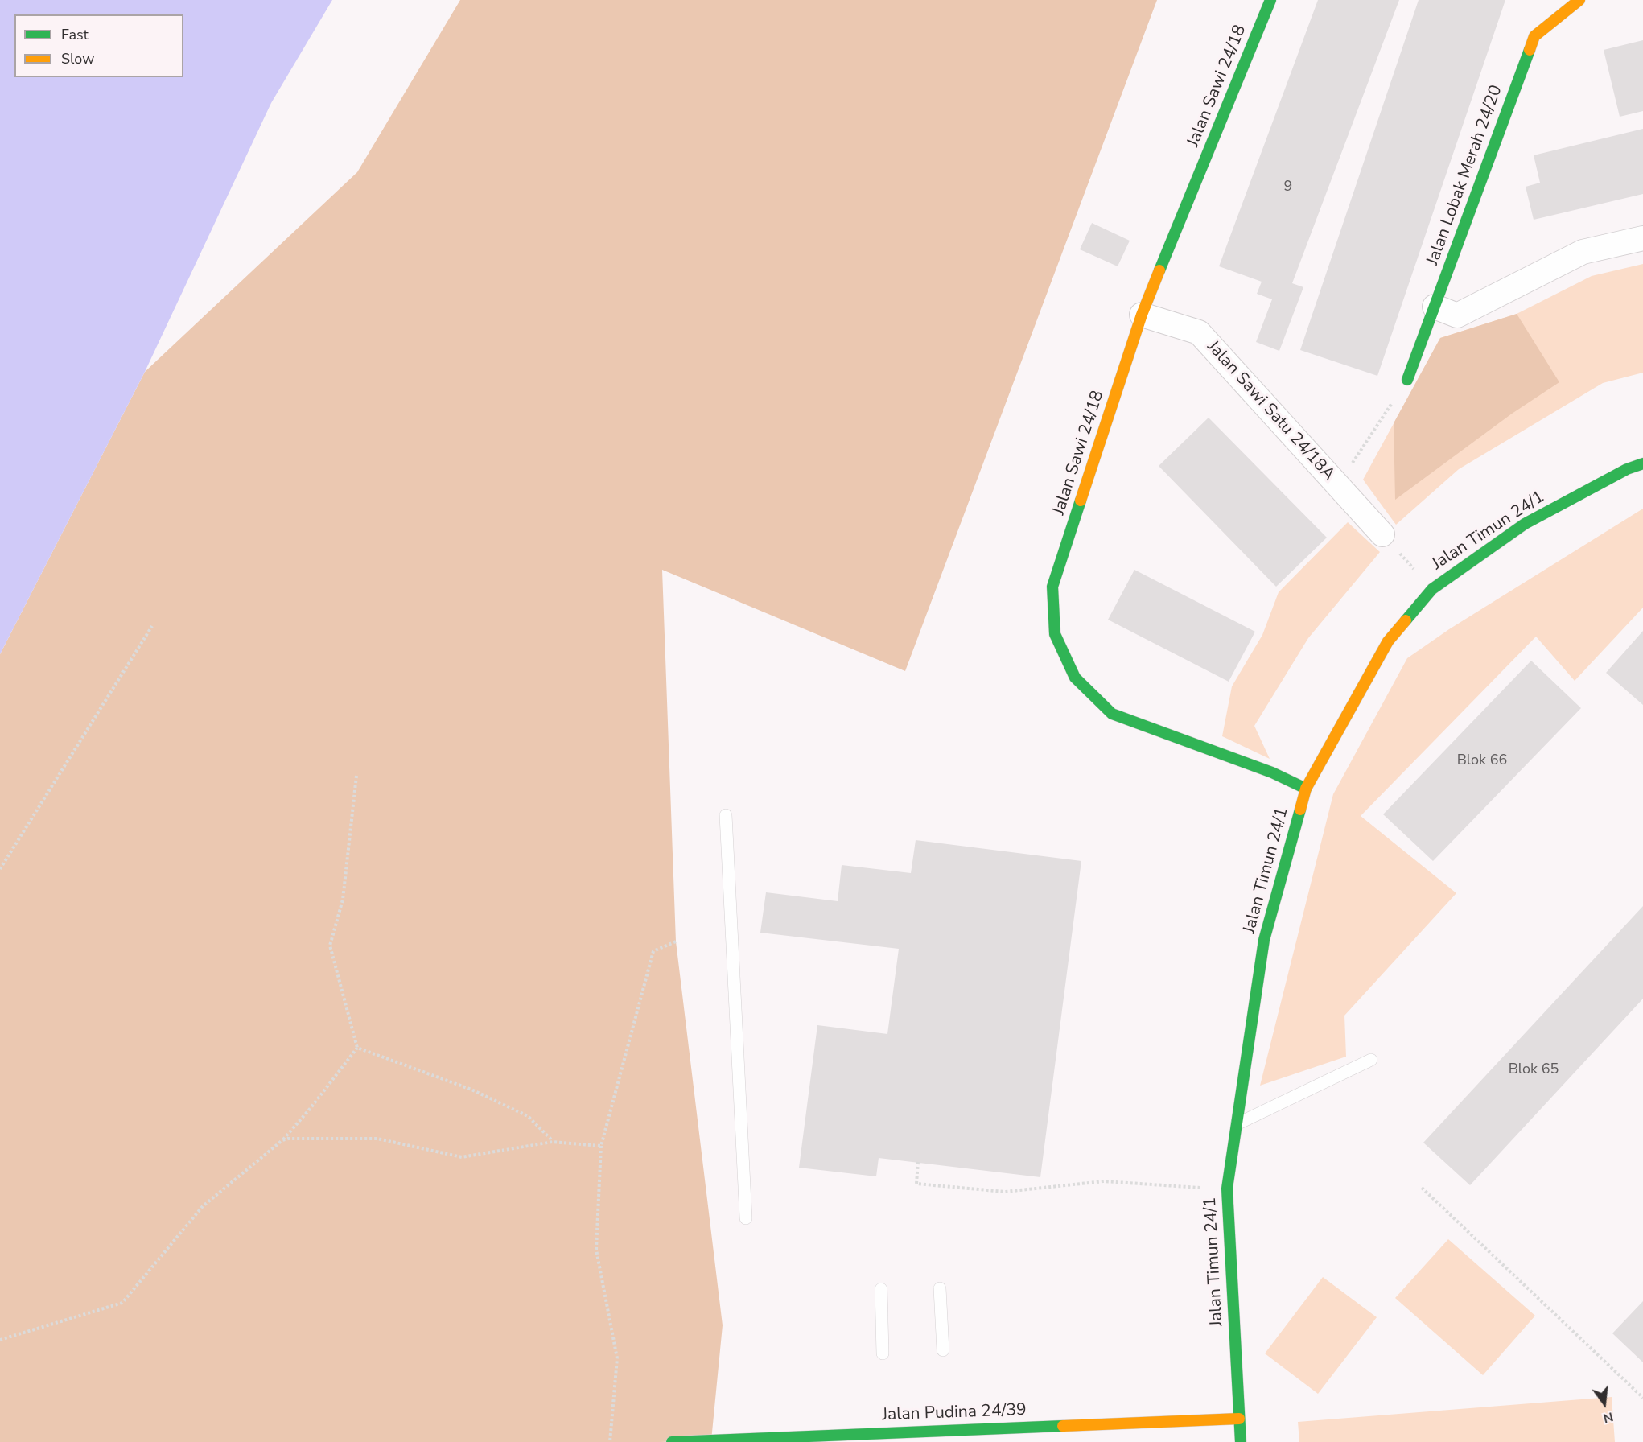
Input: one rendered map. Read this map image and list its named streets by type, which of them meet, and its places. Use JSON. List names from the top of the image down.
{
  "streets": {
    "street": [
      "Jalan Sawi 24/18",
      "Jalan Lobak Merah 24/20",
      "Jalan Sawi Satu 24/18A",
      "Jalan Timun 24/1",
      "Jalan Pudina 24/39"
    ]
  },
  "crossings": [
    ["Jalan Sawi 24/18", "Jalan Sawi Satu 24/18A"],
    ["Jalan Sawi 24/18", "Jalan Timun 24/1"],
    ["Jalan Timun 24/1", "Jalan Pudina 24/39"]
  ],
  "house_numbers": ["9", "Blok 66", "Blok 65"],
  "legend": ["Fast", "Slow"],
  "north": "bottom"
}
